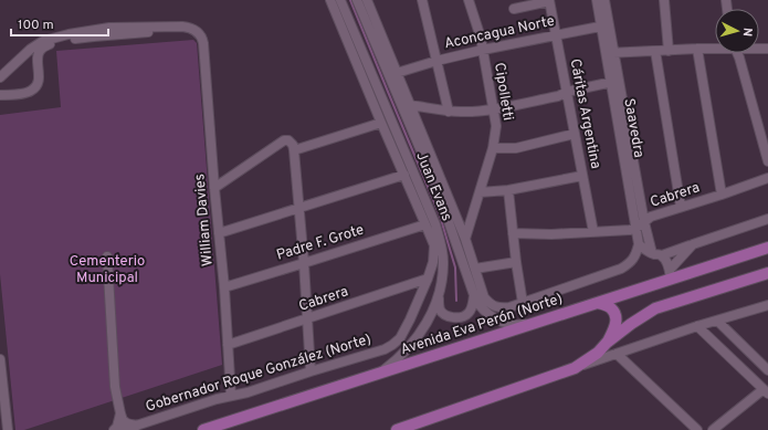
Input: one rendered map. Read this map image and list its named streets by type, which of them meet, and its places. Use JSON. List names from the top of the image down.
{
  "streets": {
    "main road": ["Avenida Eva Perón (Norte)"],
    "street": [
      "Aconcagua Norte",
      "Cipolletti",
      "Cáritas Argentina",
      "Saavedra",
      "Juan Evans",
      "Cabrera",
      "William Davies",
      "Padre F. Grote",
      "Gobernador Roque González (Norte)"
    ]
  },
  "crossings": [
    ["Aconcagua Norte", "Cipolletti"],
    ["Aconcagua Norte", "Cáritas Argentina"],
    ["Aconcagua Norte", "Saavedra"],
    ["Aconcagua Norte", "Juan Evans"],
    ["Cipolletti", "Juan Evans"],
    ["Cáritas Argentina", "Cabrera"],
    ["Saavedra", "Cabrera"],
    ["Saavedra", "Avenida Eva Perón (Norte)"],
    ["Juan Evans", "Cabrera"],
    ["Juan Evans", "Padre F. Grote"],
    ["Juan Evans", "Avenida Eva Perón (Norte)"],
    ["Juan Evans", "Gobernador Roque González (Norte)"],
    ["Cabrera", "William Davies"],
    ["William Davies", "Padre F. Grote"],
    ["William Davies", "Gobernador Roque González (Norte)"]
  ],
  "parks": ["Cementerio Municipal"],
  "scale_bar": "100 m",
  "north": "right"
}
